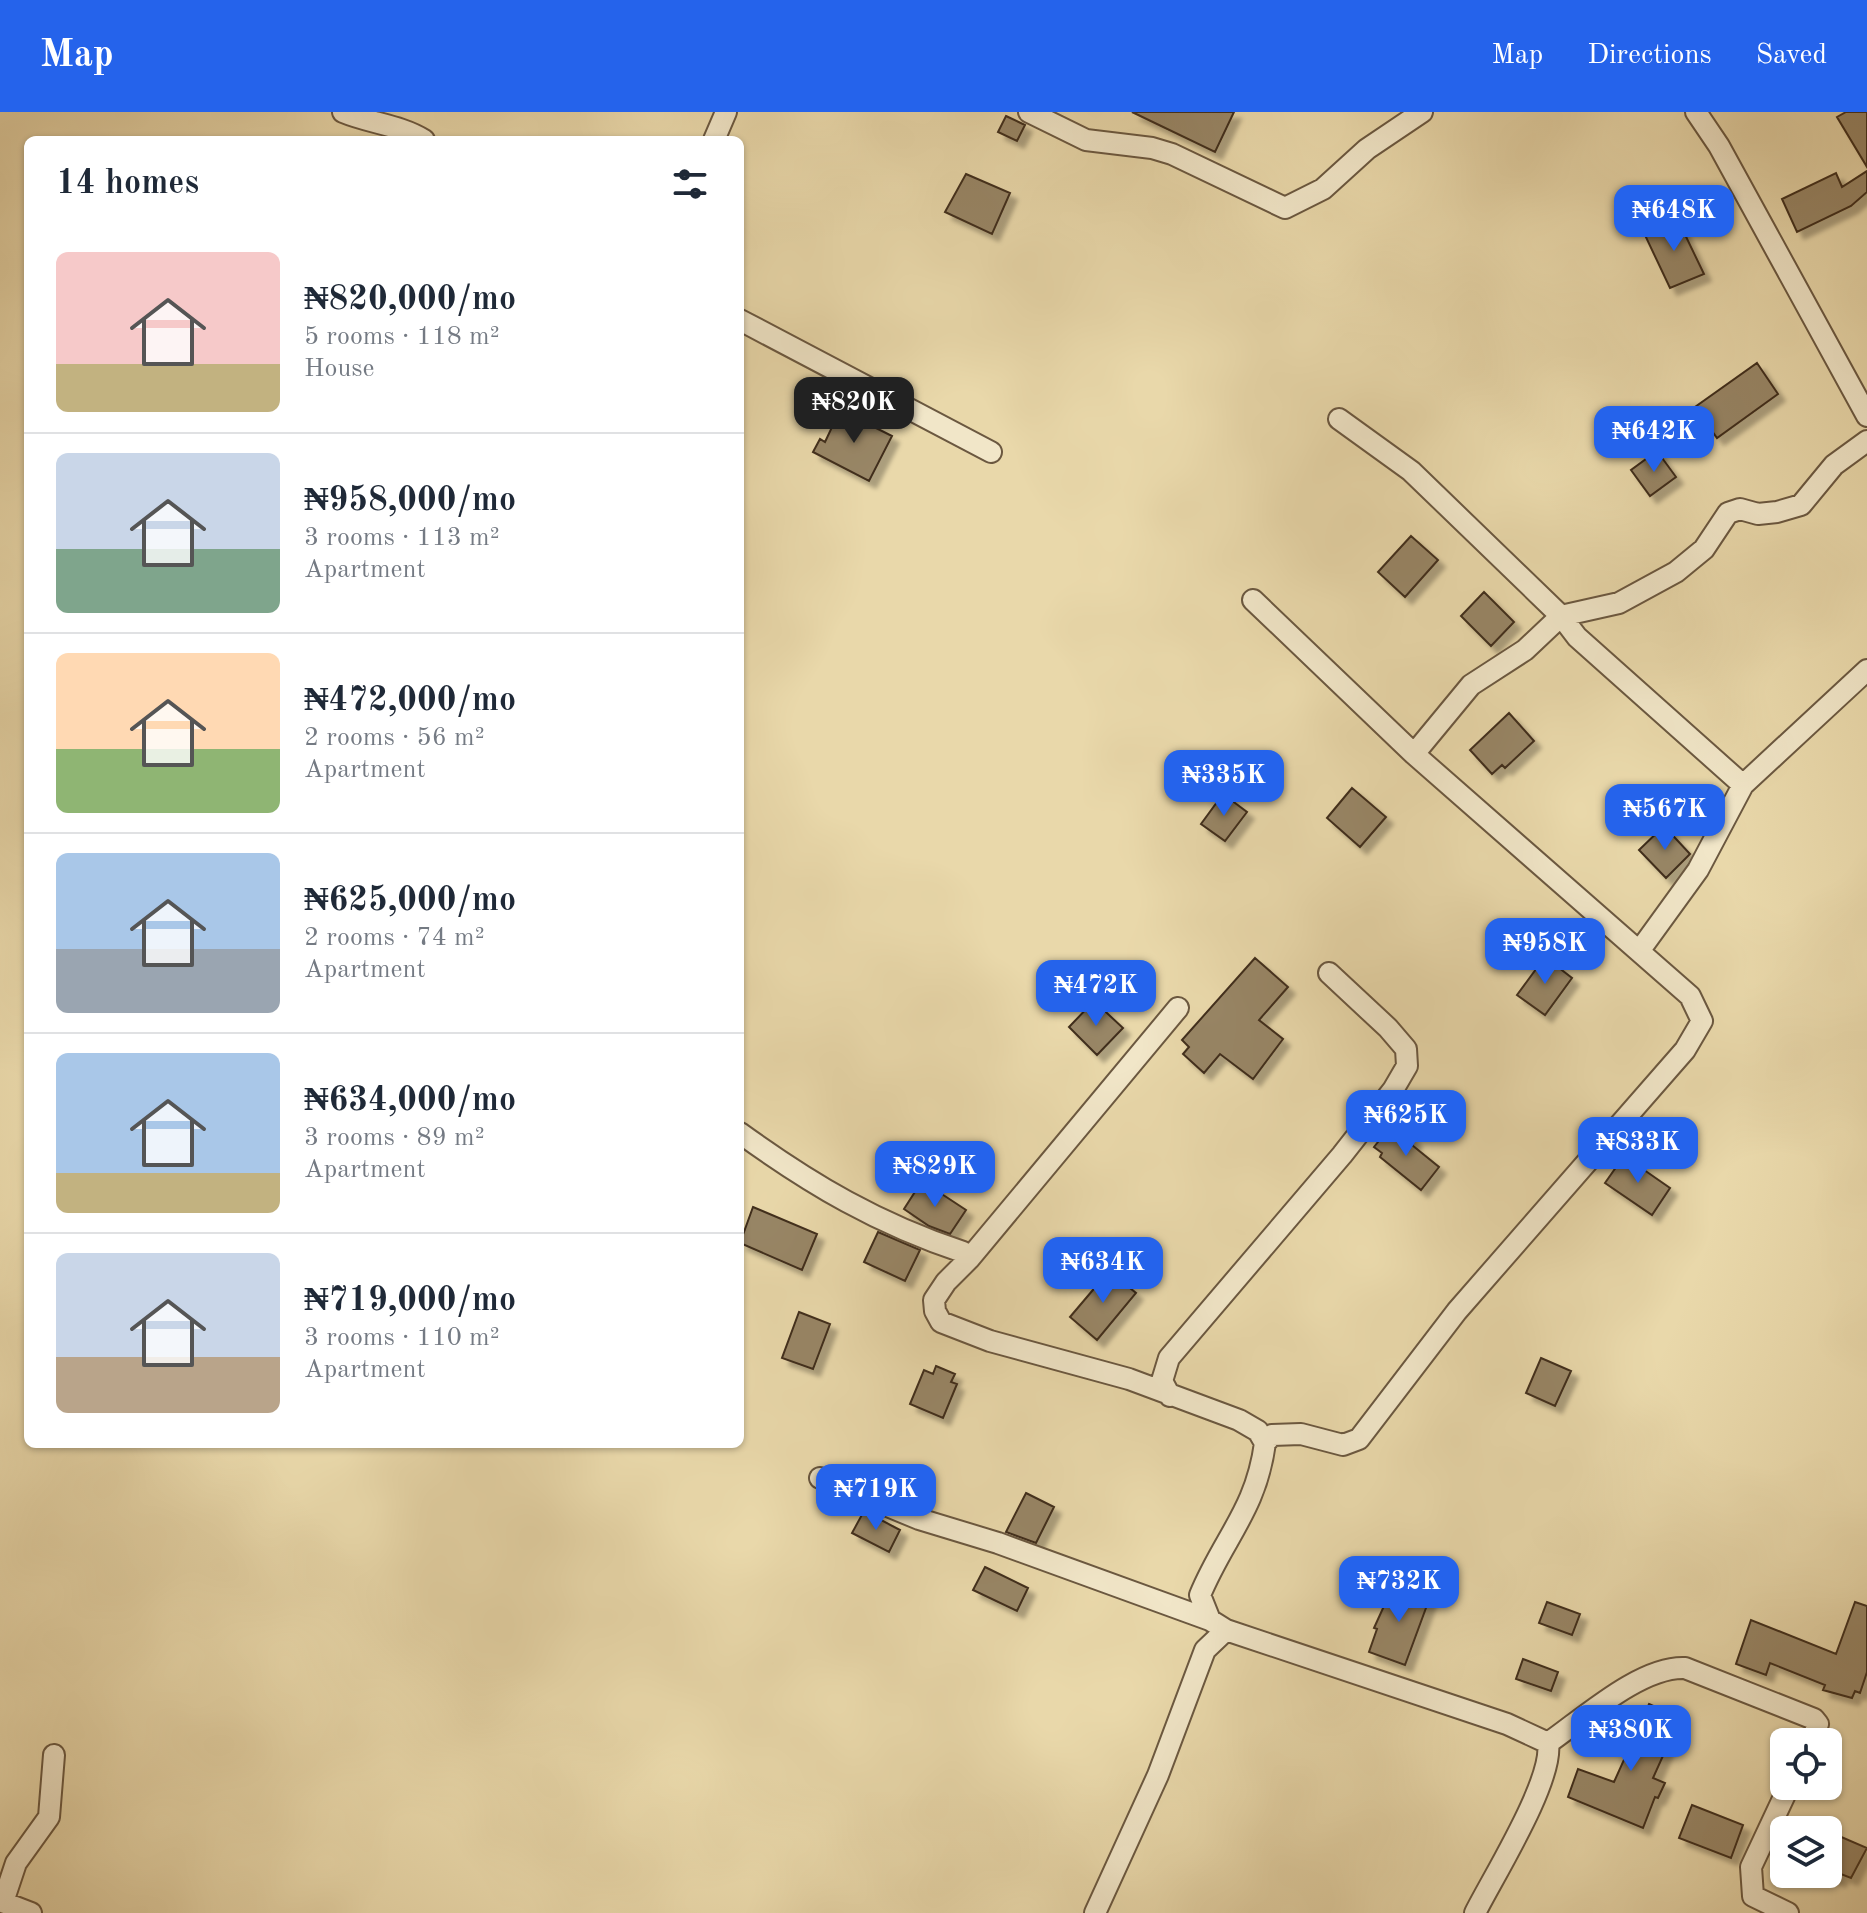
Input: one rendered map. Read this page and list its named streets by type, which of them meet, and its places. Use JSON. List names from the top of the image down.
{
  "page": {
    "header": "Map",
    "nav": ["Map", "Directions", "Saved"],
    "heading": "14 homes",
    "price": [
      "₦648K",
      "₦820K",
      "₦642K",
      "₦335K",
      "₦567K",
      "₦958K",
      "₦472K",
      "₦625K",
      "₦833K",
      "₦829K",
      "₦634K",
      "₦719K",
      "₦732K",
      "₦380K"
    ],
    "list": [
      {
        "name": "₦820,000/mo",
        "note": "5 rooms · 118 m² · House"
      },
      {
        "name": "₦958,000/mo",
        "note": "3 rooms · 113 m² · Apartment"
      },
      {
        "name": "₦472,000/mo",
        "note": "2 rooms · 56 m² · Apartment"
      },
      {
        "name": "₦625,000/mo",
        "note": "2 rooms · 74 m² · Apartment"
      },
      {
        "name": "₦634,000/mo",
        "note": "3 rooms · 89 m² · Apartment"
      },
      {
        "name": "₦719,000/mo",
        "note": "3 rooms · 110 m² · Apartment"
      }
    ]
  }
}
